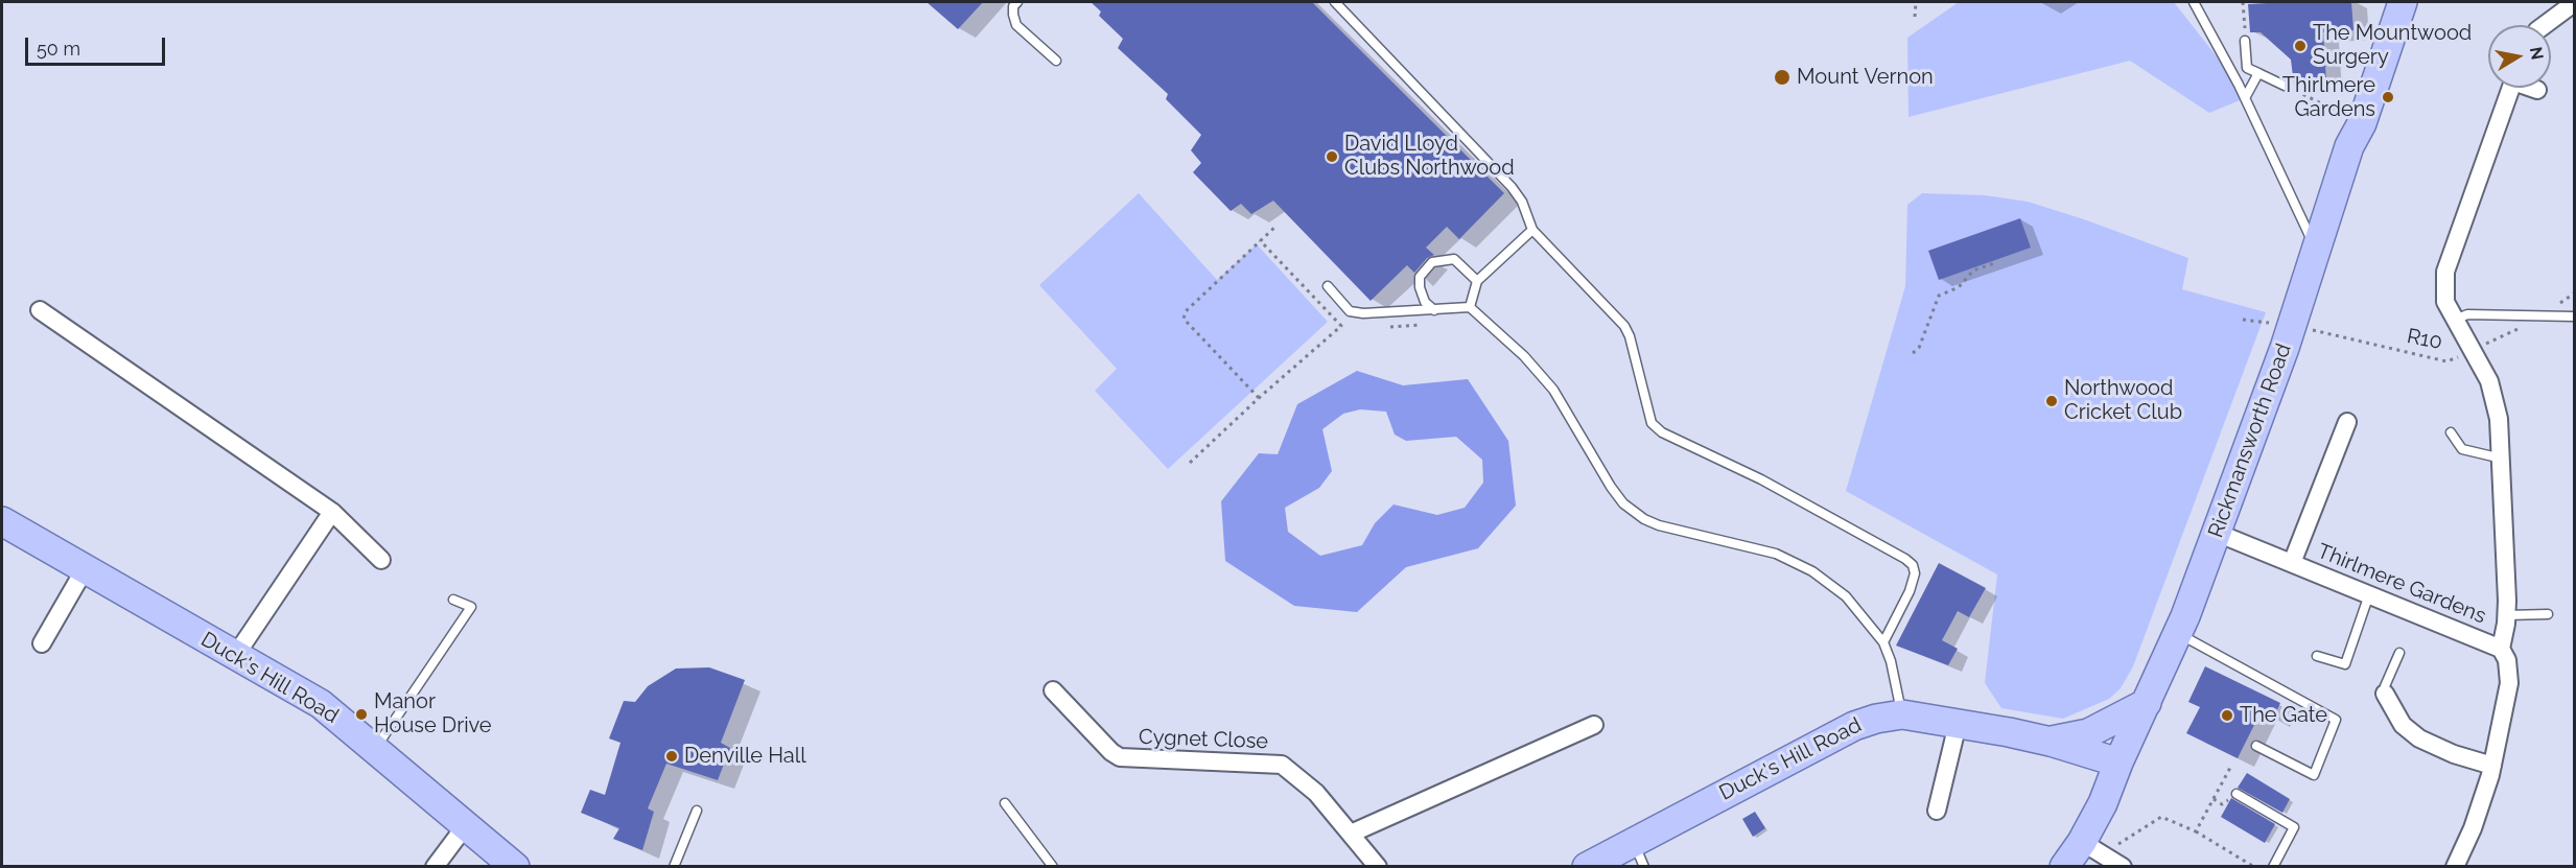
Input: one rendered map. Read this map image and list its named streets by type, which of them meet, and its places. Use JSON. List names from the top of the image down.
{
  "streets": {
    "main road": ["Rickmansworth Road", "Duck's Hill Road"],
    "street": ["Thirlmere Gardens", "Cygnet Close"],
    "path": ["R10"]
  },
  "crossings": [
    ["R10", "Rickmansworth Road"],
    ["R10", "Thirlmere Gardens"],
    ["Rickmansworth Road", "Thirlmere Gardens"],
    ["Rickmansworth Road", "Duck's Hill Road"]
  ],
  "places": [
    "The Mountwood Surgery",
    "Mount Vernon",
    "Thirlmere Gardens",
    "David Lloyd Clubs Northwood",
    "Northwood Cricket Club",
    "Manor House Drive",
    "The Gate",
    "Denville Hall"
  ],
  "scale_bar": "50 m",
  "north": "right"
}
